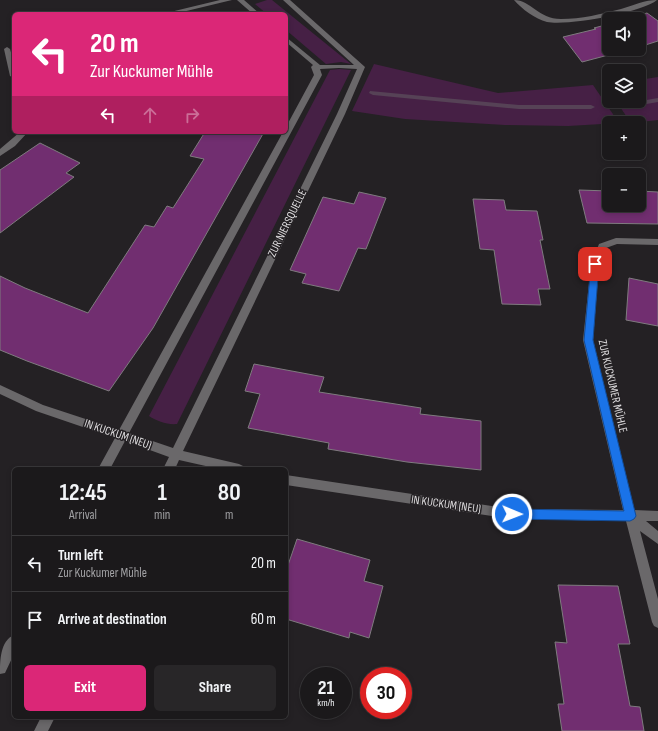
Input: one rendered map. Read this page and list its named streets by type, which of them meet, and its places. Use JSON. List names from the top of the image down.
{
  "streets": {
    "street": ["ZUR NIERSQUELLE", "ZUR KUCKUMER MÜHLE", "IN KUCKUM (NEU)"]
  },
  "crossings": [
    ["ZUR NIERSQUELLE", "IN KUCKUM (NEU)"],
    ["ZUR KUCKUMER MÜHLE", "IN KUCKUM (NEU)"]
  ],
  "page": {
    "map_buttons": ["+", "−"],
    "turn": ["20 m", "Zur Kuckumer Mühle"],
    "eta": [
      "12:45",
      "Arrival",
      "1",
      "min",
      "80",
      "m"
    ],
    "list": [
      {
        "name": "Turn left",
        "note": "Zur Kuckumer Mühle",
        "value": "20 m"
      },
      {
        "name": "Arrive at destination",
        "value": "60 m"
      }
    ],
    "buttons": ["Exit", "Share"],
    "speed": "21 km/h",
    "limit": "30"
  }
}
